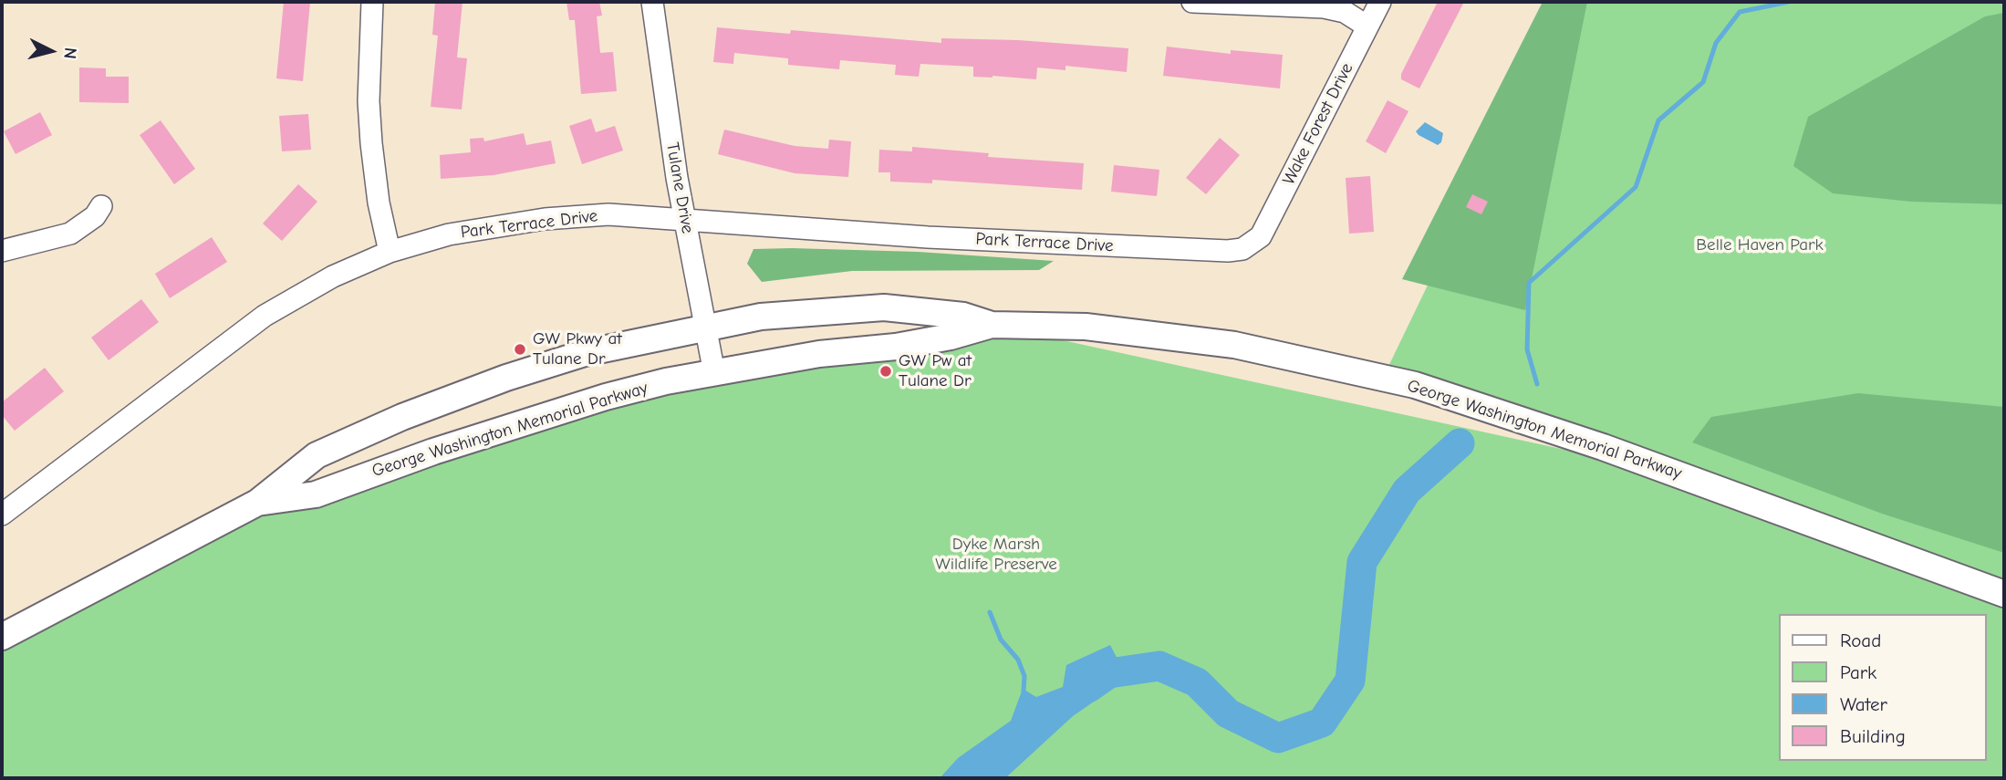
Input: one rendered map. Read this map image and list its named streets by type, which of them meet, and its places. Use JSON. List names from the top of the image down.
{
  "streets": {
    "main road": ["George Washington Memorial Parkway"],
    "street": ["Wake Forest Drive", "Tulane Drive", "Park Terrace Drive"]
  },
  "crossings": [
    ["Wake Forest Drive", "Park Terrace Drive"],
    ["Tulane Drive", "Park Terrace Drive"],
    ["Tulane Drive", "George Washington Memorial Parkway"]
  ],
  "parks": ["Belle Haven Park", "Dyke Marsh Wildlife Preserve"],
  "places": ["GW Pkwy at Tulane Dr", "GW Pw at Tulane Dr"],
  "legend": [
    "Road",
    "Park",
    "Water",
    "Building"
  ],
  "north": "right"
}
